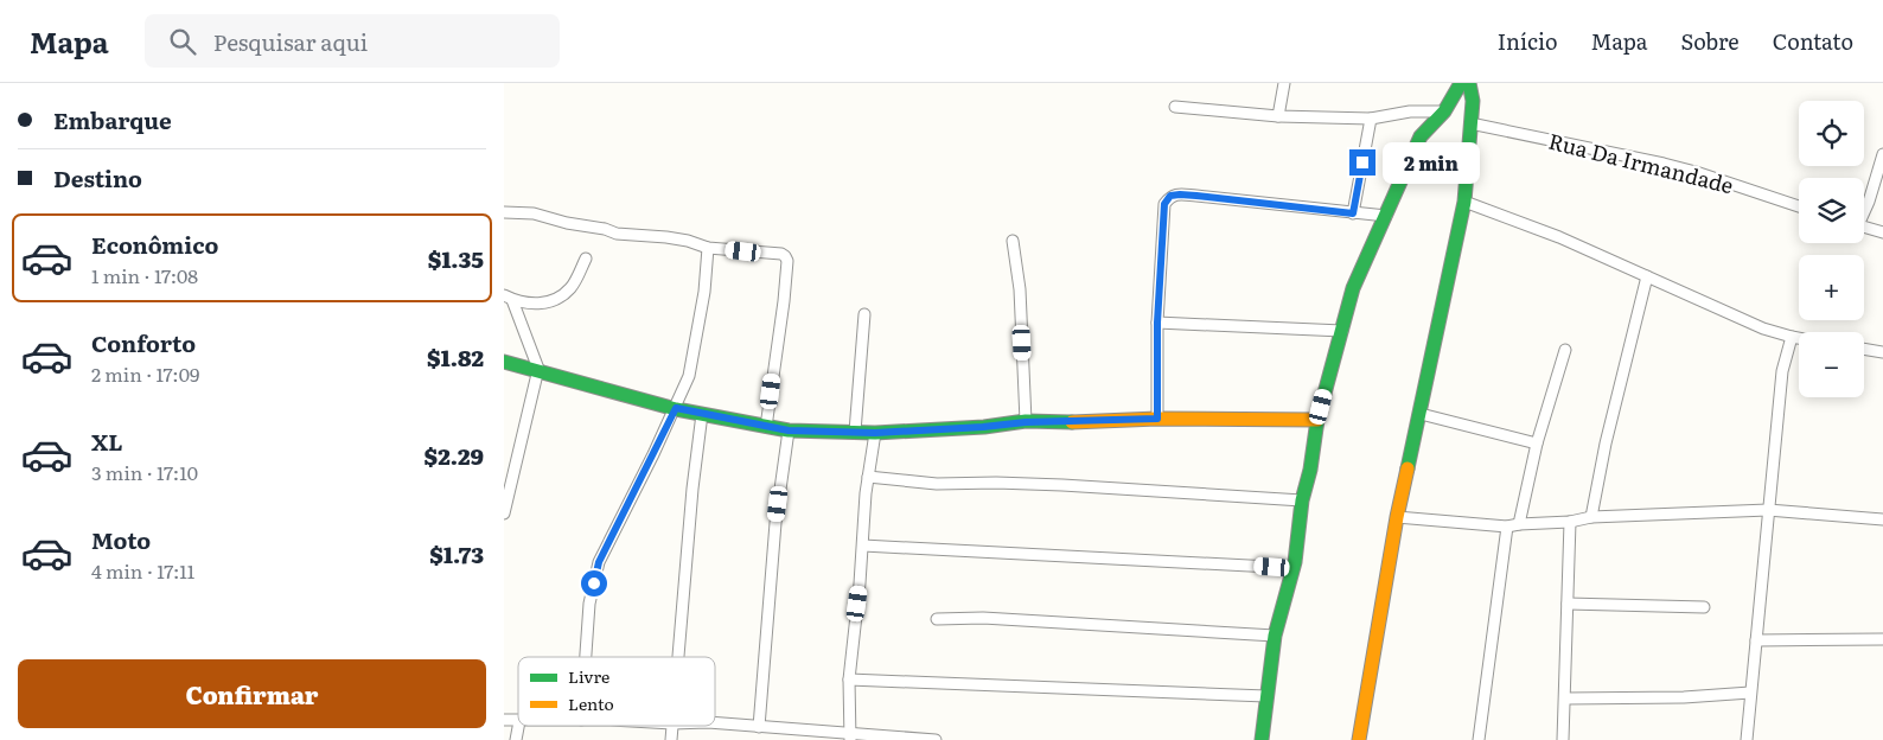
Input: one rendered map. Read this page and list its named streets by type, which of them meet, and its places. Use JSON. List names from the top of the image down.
{
  "streets": {
    "street": ["Rua Da Irmandade"]
  },
  "legend": ["Livre", "Lento"],
  "page": {
    "header": "Mapa",
    "search": "Pesquisar aqui",
    "nav": [
      "Início",
      "Mapa",
      "Sobre",
      "Contato"
    ],
    "banner": ["Embarque", "Destino"],
    "map_buttons": ["+", "−"],
    "bubble": "2 min",
    "list": [
      {
        "name": "Econômico",
        "note": "1 min · 17:08",
        "value": "$1.35"
      },
      {
        "name": "Conforto",
        "note": "2 min · 17:09",
        "value": "$1.82"
      },
      {
        "name": "XL",
        "note": "3 min · 17:10",
        "value": "$2.29"
      },
      {
        "name": "Moto",
        "note": "4 min · 17:11",
        "value": "$1.73"
      }
    ],
    "buttons": "Confirmar"
  }
}
